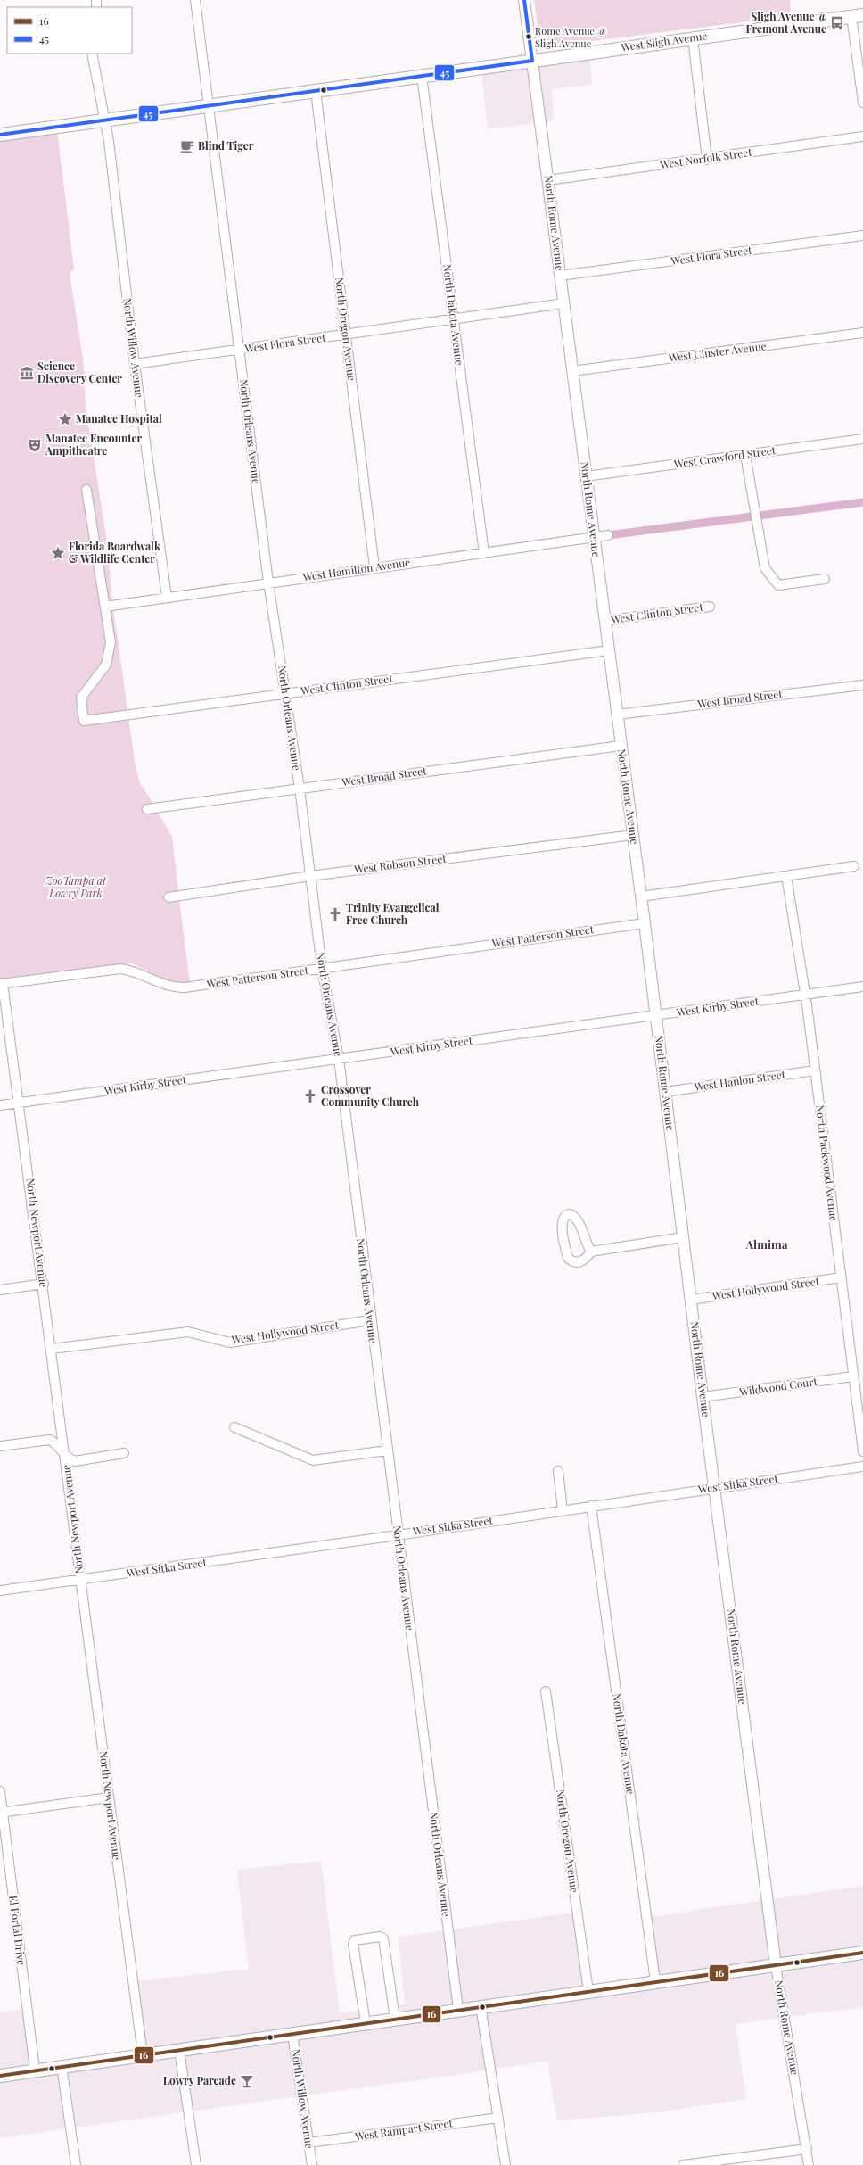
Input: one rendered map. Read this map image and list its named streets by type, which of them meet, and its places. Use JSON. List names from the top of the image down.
{
  "streets": {
    "main road": ["West Sligh Avenue"],
    "street": [
      "West Norfolk Street",
      "North Rome Avenue",
      "West Flora Street",
      "North Dakota Avenue",
      "North Oregon Avenue",
      "North Willow Avenue",
      "West Cluster Avenue",
      "North Orleans Avenue",
      "West Crawford Street",
      "West Hamilton Avenue",
      "West Clinton Street",
      "West Broad Street",
      "West Robson Street",
      "West Patterson Street",
      "West Kirby Street",
      "West Hanlon Street",
      "North Packwood Avenue",
      "North Newport Avenue",
      "West Hollywood Street",
      "Wildwood Court",
      "West Sitka Street",
      "El Portal Drive",
      "West Rampart Street"
    ]
  },
  "crossings": [
    ["West Sligh Avenue", "North Rome Avenue"],
    ["West Sligh Avenue", "North Dakota Avenue"],
    ["West Sligh Avenue", "North Oregon Avenue"],
    ["West Sligh Avenue", "North Willow Avenue"],
    ["West Sligh Avenue", "North Orleans Avenue"],
    ["West Norfolk Street", "North Rome Avenue"],
    ["North Rome Avenue", "West Flora Street"],
    ["North Rome Avenue", "West Cluster Avenue"],
    ["North Rome Avenue", "West Crawford Street"],
    ["North Rome Avenue", "West Hamilton Avenue"],
    ["North Rome Avenue", "West Clinton Street"],
    ["North Rome Avenue", "West Broad Street"],
    ["North Rome Avenue", "West Robson Street"],
    ["North Rome Avenue", "West Patterson Street"],
    ["North Rome Avenue", "West Kirby Street"],
    ["North Rome Avenue", "West Hanlon Street"],
    ["North Rome Avenue", "West Hollywood Street"],
    ["North Rome Avenue", "Wildwood Court"],
    ["North Rome Avenue", "West Sitka Street"],
    ["West Flora Street", "North Dakota Avenue"],
    ["West Flora Street", "North Oregon Avenue"],
    ["West Flora Street", "North Willow Avenue"],
    ["West Flora Street", "North Orleans Avenue"],
    ["North Dakota Avenue", "West Hamilton Avenue"],
    ["North Dakota Avenue", "West Sitka Street"],
    ["North Oregon Avenue", "West Hamilton Avenue"],
    ["North Willow Avenue", "West Hamilton Avenue"],
    ["North Willow Avenue", "West Rampart Street"],
    ["North Orleans Avenue", "West Hamilton Avenue"],
    ["North Orleans Avenue", "West Clinton Street"],
    ["North Orleans Avenue", "West Broad Street"],
    ["North Orleans Avenue", "West Robson Street"],
    ["North Orleans Avenue", "West Patterson Street"],
    ["North Orleans Avenue", "West Kirby Street"],
    ["North Orleans Avenue", "West Hollywood Street"],
    ["North Orleans Avenue", "West Sitka Street"],
    ["West Hamilton Avenue", "West Clinton Street"],
    ["West Patterson Street", "North Newport Avenue"],
    ["West Kirby Street", "North Packwood Avenue"],
    ["West Kirby Street", "North Newport Avenue"],
    ["West Hanlon Street", "North Packwood Avenue"],
    ["North Packwood Avenue", "West Hollywood Street"],
    ["North Packwood Avenue", "Wildwood Court"],
    ["North Newport Avenue", "West Hollywood Street"],
    ["North Newport Avenue", "West Sitka Street"]
  ],
  "districts": ["Almima"],
  "parks": ["ZooTampa at Lowry Park"],
  "places": {
    "bus stop": ["Sligh Avenue @ Fremont Avenue"],
    "other": ["Rome Avenue @ Sligh Avenue"],
    "cafe": ["Blind Tiger"],
    "museum": ["Science Discovery Center"],
    "place": ["Manatee Hospital", "Florida Boardwalk & Wildlife Center"],
    "theatre": ["Manatee Encounter Ampitheatre"],
    "church": ["Trinity Evangelical Free Church", "Crossover Community Church"],
    "bar": ["Lowry Parcade"]
  },
  "lines": ["transit line 45", "transit line 16"],
  "legend": ["16", "45"]
}
